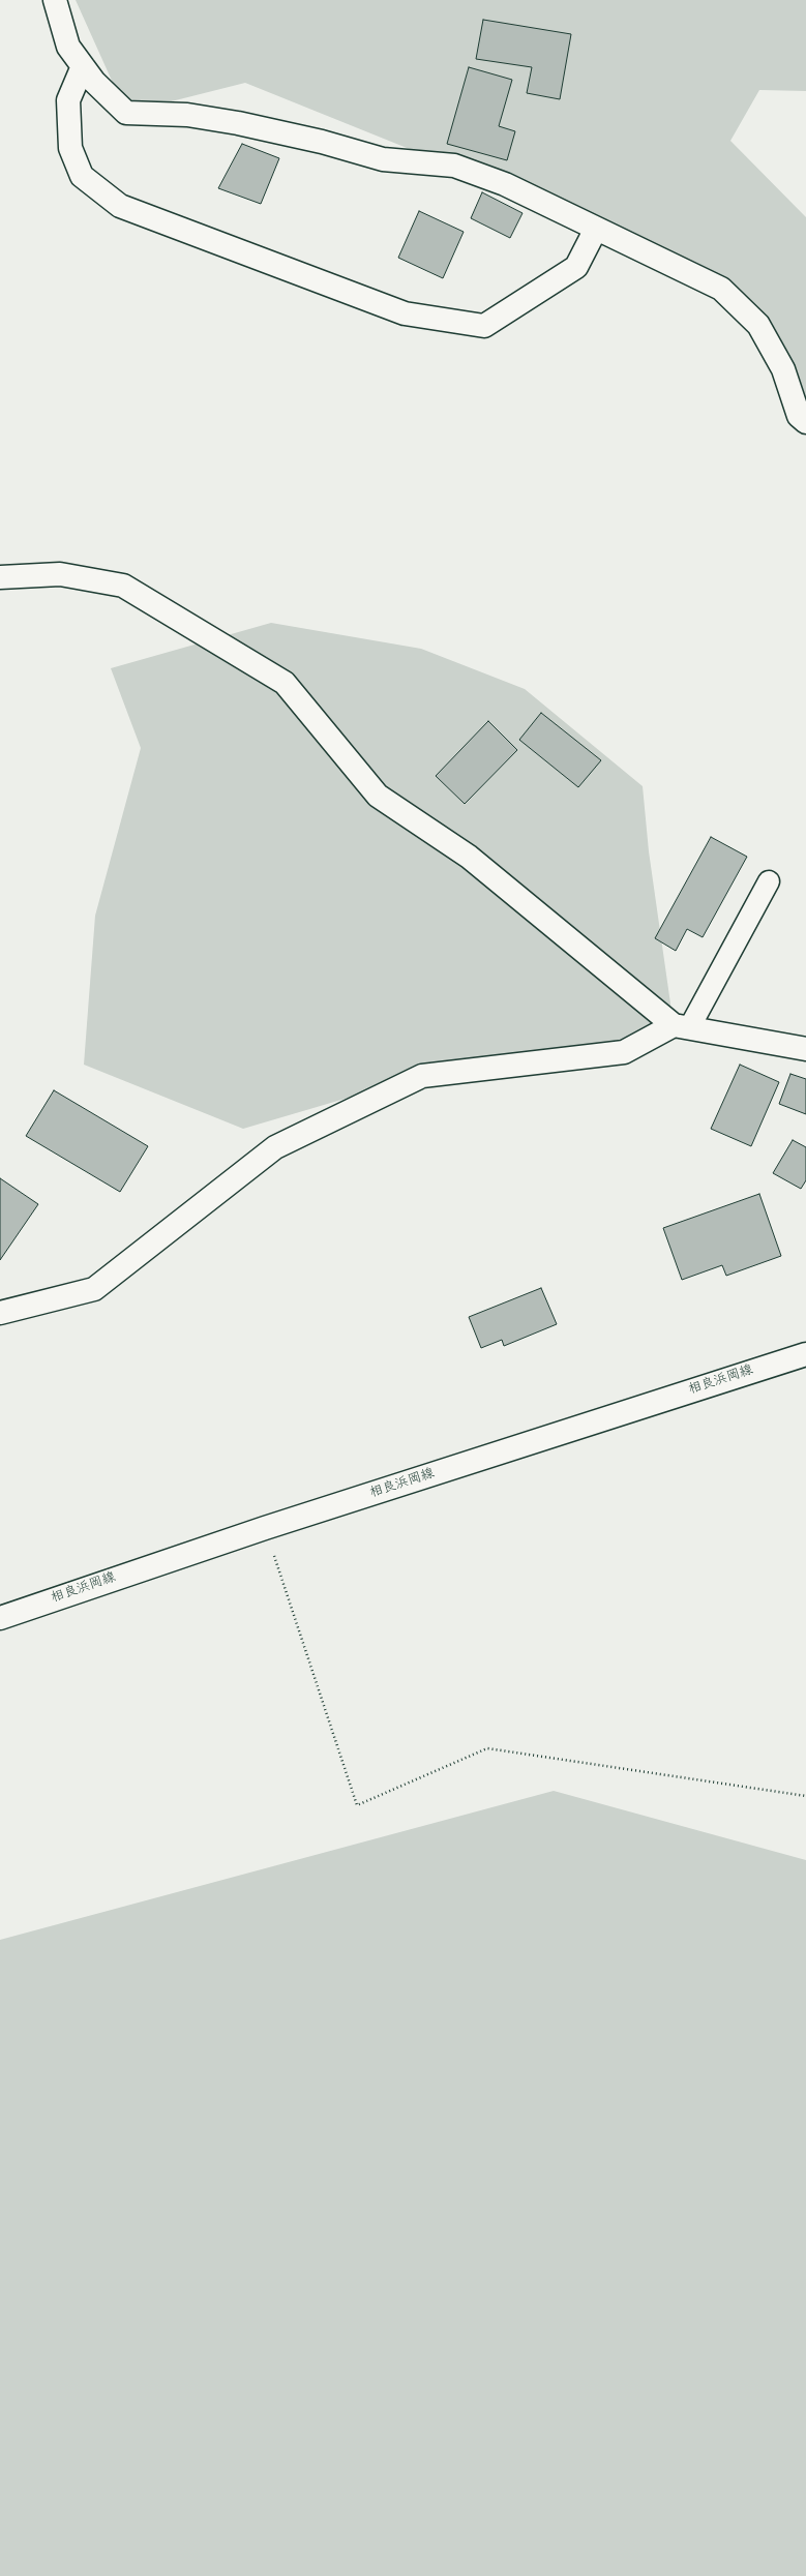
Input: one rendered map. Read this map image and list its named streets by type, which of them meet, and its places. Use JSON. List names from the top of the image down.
{
  "streets": {
    "street": ["相良浜岡線"]
  }
}
